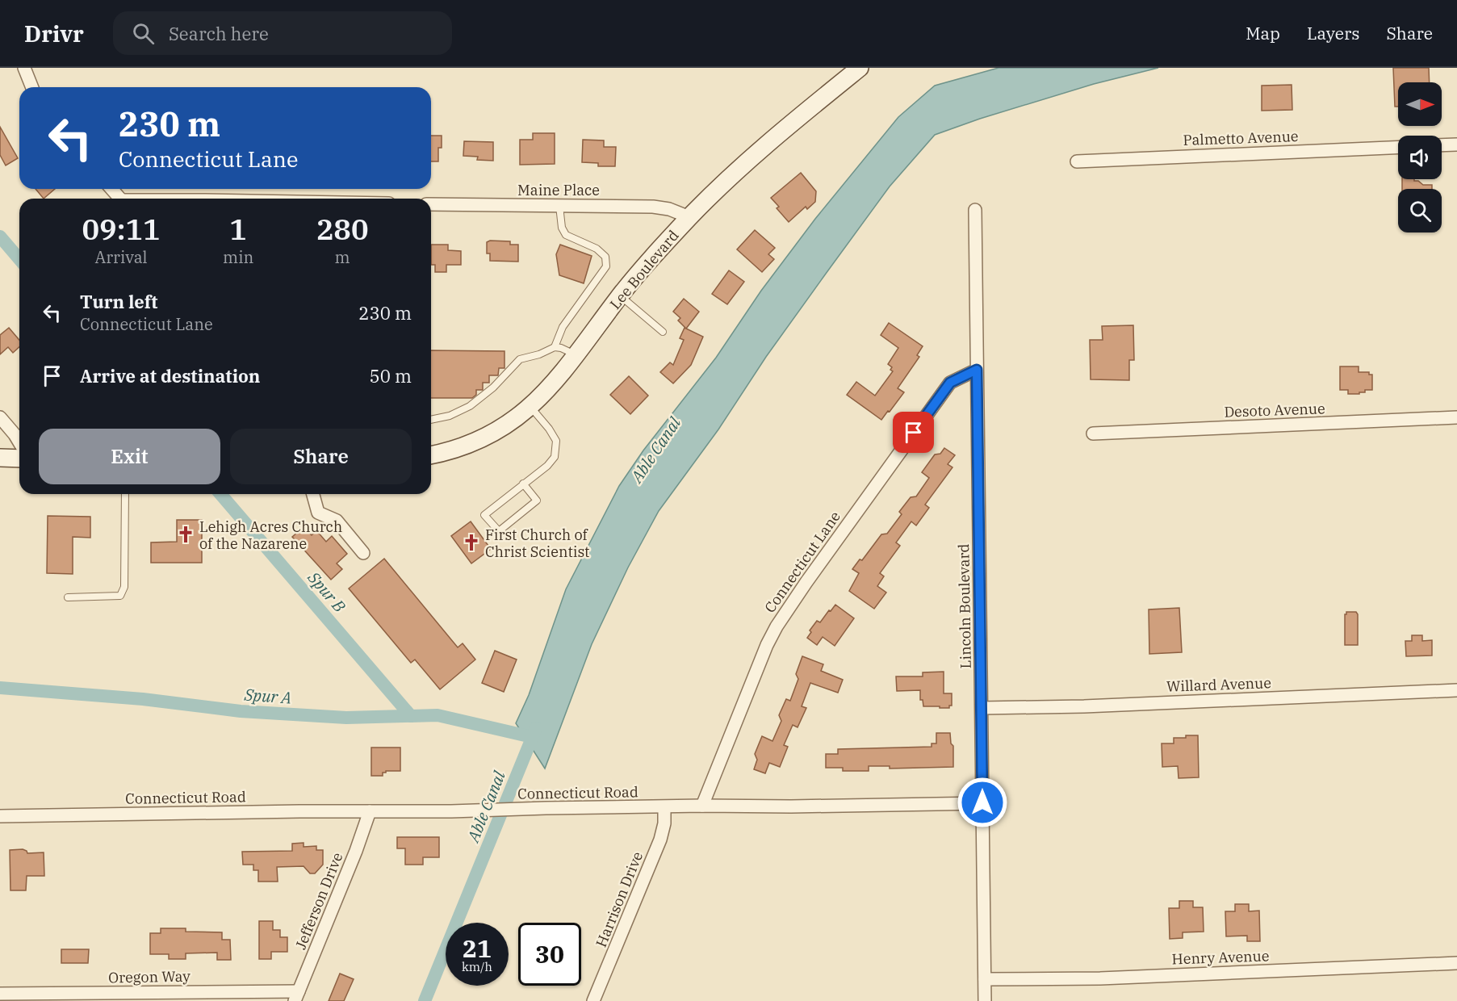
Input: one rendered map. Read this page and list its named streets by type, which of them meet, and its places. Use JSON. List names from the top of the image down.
{
  "streets": {
    "main road": ["Lee Boulevard"],
    "street": [
      "Palmetto Avenue",
      "Maine Place",
      "Desoto Avenue",
      "Connecticut Lane",
      "Lincoln Boulevard",
      "Willard Avenue",
      "Connecticut Road",
      "Harrison Drive",
      "Jefferson Drive",
      "Henry Avenue",
      "Oregon Way"
    ]
  },
  "crossings": [
    ["Maine Place", "Lee Boulevard"],
    ["Connecticut Lane", "Lincoln Boulevard"],
    ["Connecticut Lane", "Connecticut Road"],
    ["Lincoln Boulevard", "Willard Avenue"],
    ["Lincoln Boulevard", "Connecticut Road"],
    ["Lincoln Boulevard", "Henry Avenue"],
    ["Connecticut Road", "Harrison Drive"],
    ["Connecticut Road", "Jefferson Drive"],
    ["Jefferson Drive", "Oregon Way"]
  ],
  "water": ["Able Canal", "Spur B", "Spur A"],
  "places": {
    "church": ["Lehigh Acres Church of the Nazarene", "First Church of Christ Scientist"]
  },
  "north": "right",
  "page": {
    "header": "Drivr",
    "search": "Search here",
    "nav": ["Map", "Layers", "Share"],
    "turn": ["230 m", "Connecticut Lane"],
    "eta": [
      "09:11",
      "Arrival",
      "1",
      "min",
      "280",
      "m"
    ],
    "list": [
      {
        "name": "Turn left",
        "note": "Connecticut Lane",
        "value": "230 m"
      },
      {
        "name": "Arrive at destination",
        "value": "50 m"
      }
    ],
    "buttons": ["Exit", "Share"],
    "speed": "21 km/h",
    "limit": "30"
  }
}
